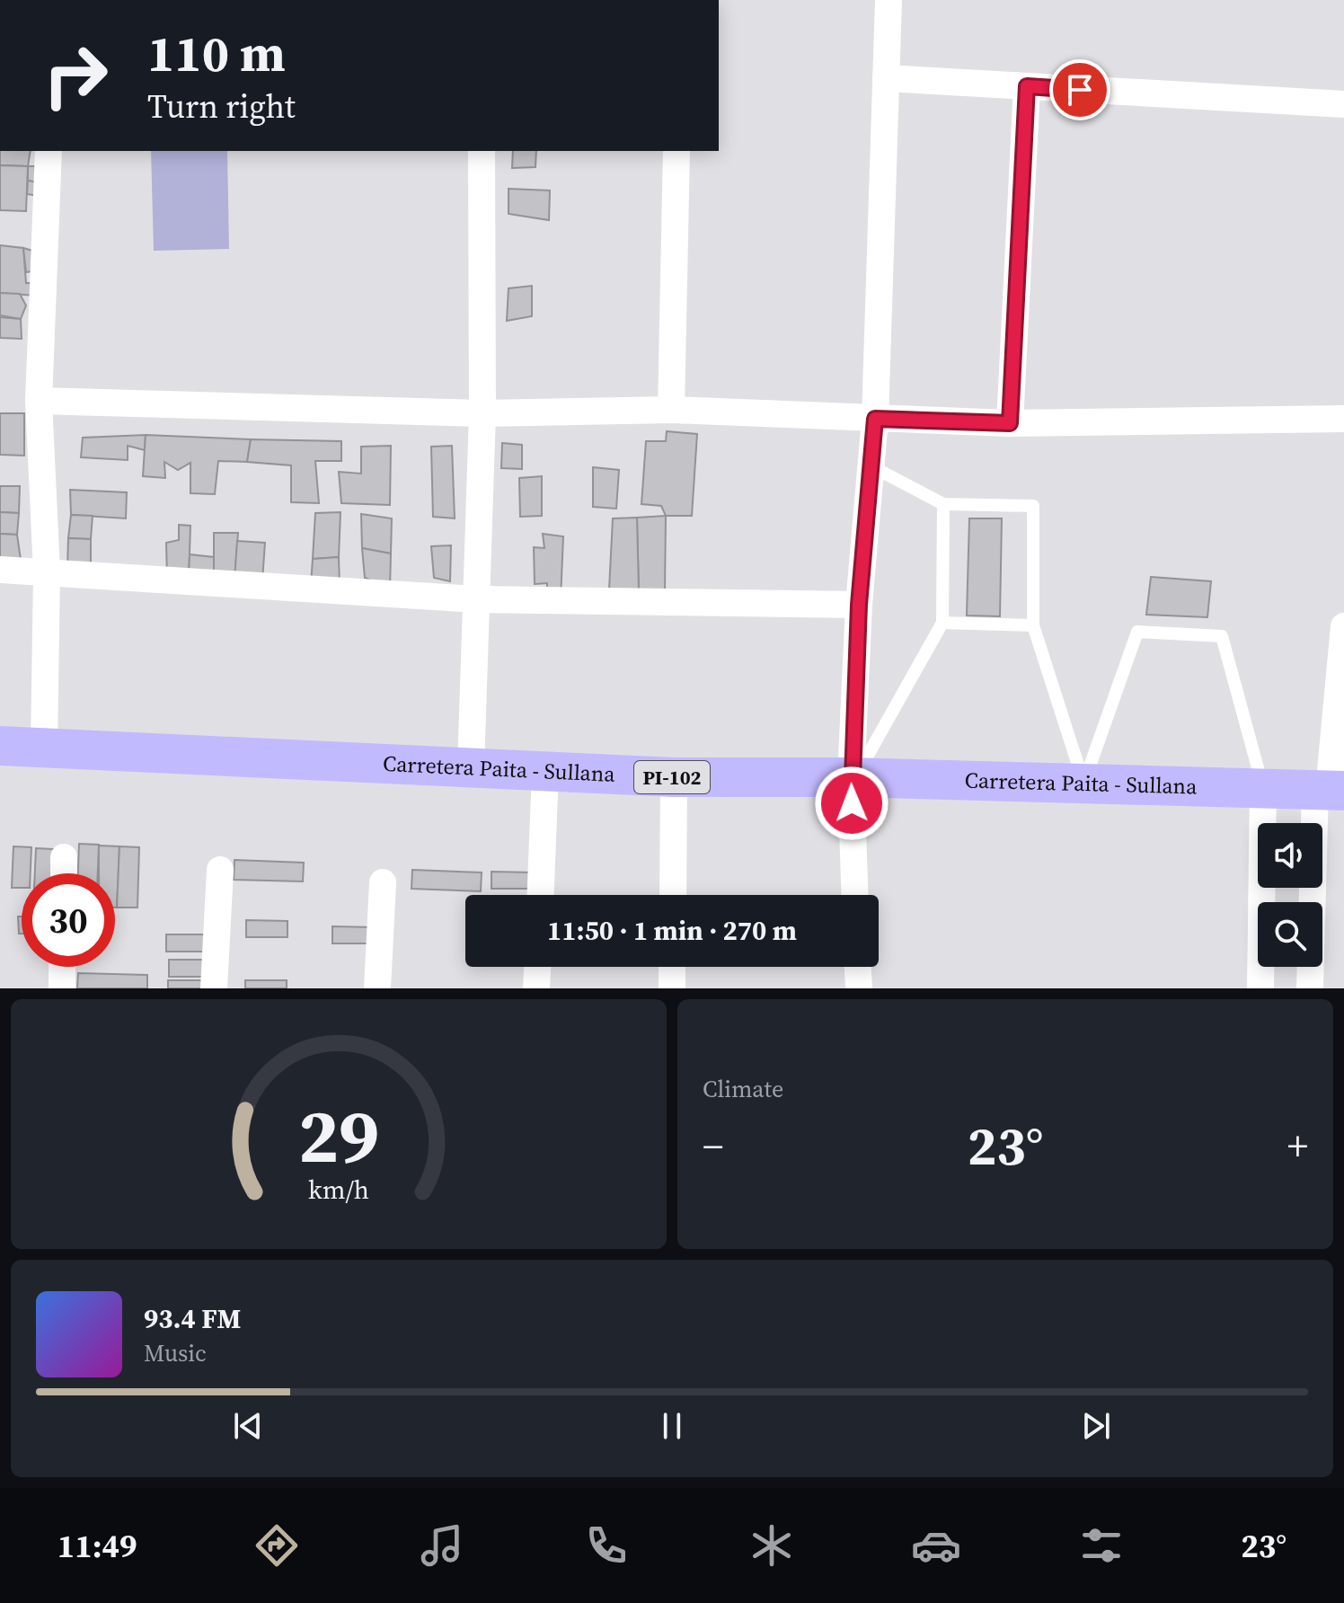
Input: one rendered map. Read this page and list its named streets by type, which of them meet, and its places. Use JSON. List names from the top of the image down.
{
  "streets": {
    "main road": ["Carretera Paita - Sullana", "PI-102"]
  },
  "page": {
    "turn": ["110 m", "Turn right"],
    "limit": "30",
    "trip": "11:50 · 1 min · 270 m",
    "tile": "Climate",
    "heat": ["−", "23°", "+"],
    "song": ["93.4 FM", "Music"],
    "tabs": ["11:49", "23°"],
    "gauge": ["29", "km/h"]
  }
}
